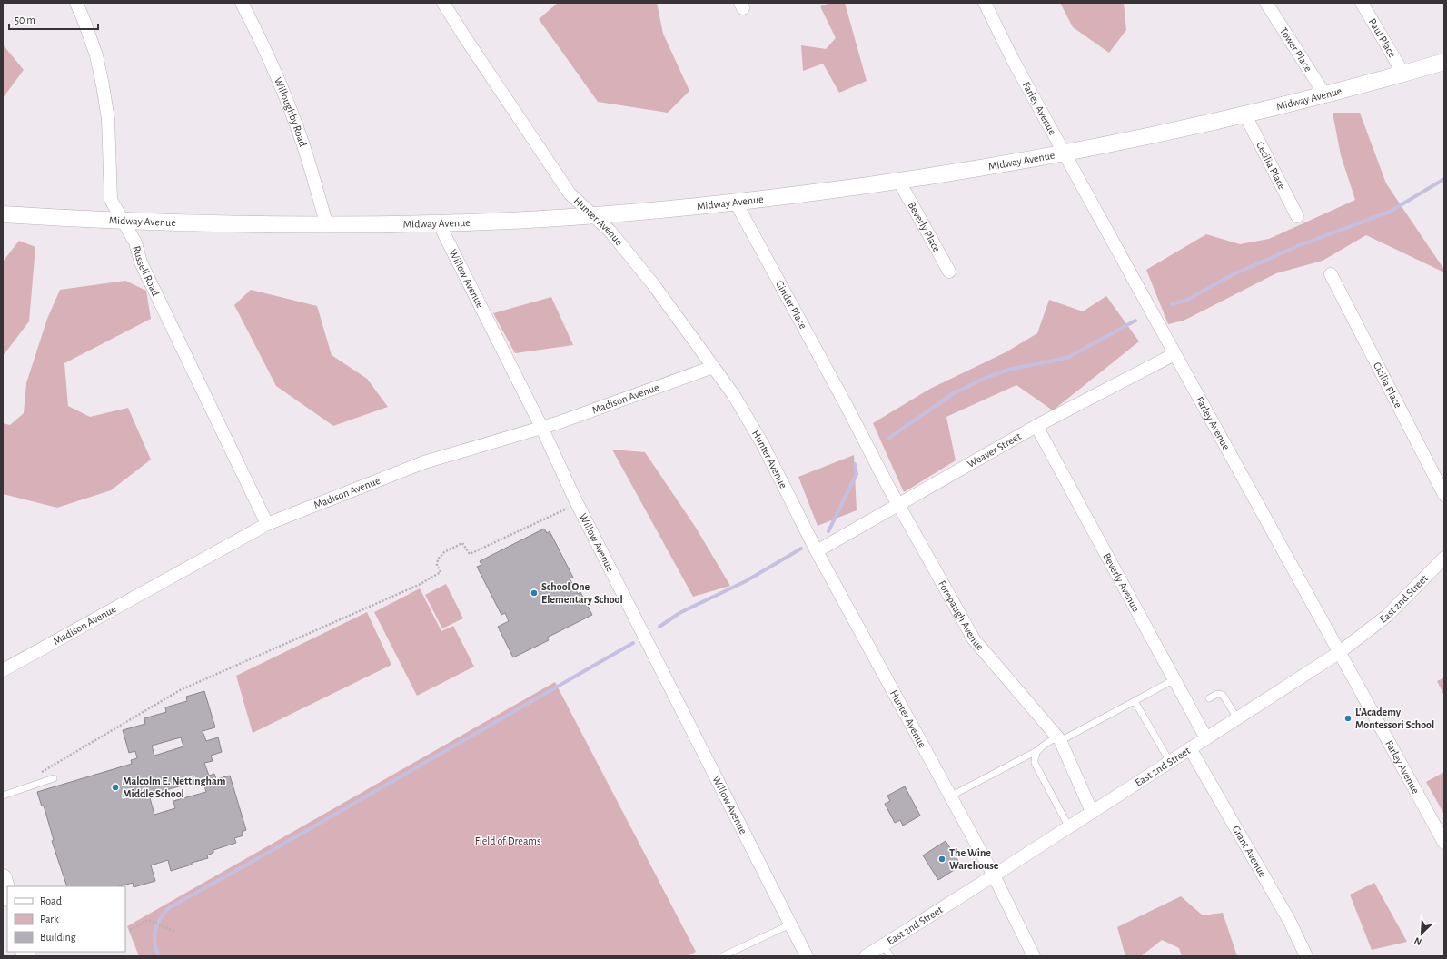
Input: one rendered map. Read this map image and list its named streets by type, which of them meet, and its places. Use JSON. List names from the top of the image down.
{
  "streets": {
    "street": [
      "Paul Place",
      "Tower Place",
      "Midway Avenue",
      "Farley Avenue",
      "Willoughby Road",
      "Cecilia Place",
      "Hunter Avenue",
      "Beverly Place",
      "Russell Road",
      "Willow Avenue",
      "Ginder Place",
      "Cicilia Place",
      "Madison Avenue",
      "Weaver Street",
      "Beverly Avenue",
      "East 2nd Street",
      "Forepaugh Avenue",
      "Grant Avenue"
    ]
  },
  "crossings": [
    ["Paul Place", "Midway Avenue"],
    ["Tower Place", "Midway Avenue"],
    ["Midway Avenue", "Farley Avenue"],
    ["Midway Avenue", "Willoughby Road"],
    ["Midway Avenue", "Cecilia Place"],
    ["Midway Avenue", "Hunter Avenue"],
    ["Midway Avenue", "Beverly Place"],
    ["Midway Avenue", "Russell Road"],
    ["Midway Avenue", "Willow Avenue"],
    ["Midway Avenue", "Ginder Place"],
    ["Farley Avenue", "Weaver Street"],
    ["Farley Avenue", "East 2nd Street"],
    ["Hunter Avenue", "Madison Avenue"],
    ["Hunter Avenue", "Weaver Street"],
    ["Hunter Avenue", "East 2nd Street"],
    ["Russell Road", "Madison Avenue"],
    ["Willow Avenue", "Madison Avenue"],
    ["Ginder Place", "Forepaugh Avenue"],
    ["Weaver Street", "Beverly Avenue"],
    ["Weaver Street", "Forepaugh Avenue"],
    ["Beverly Avenue", "East 2nd Street"],
    ["East 2nd Street", "Forepaugh Avenue"],
    ["East 2nd Street", "Grant Avenue"]
  ],
  "parks": ["Field of Dreams"],
  "places": [
    "School One Elementary School",
    "L'Academy Montessori School",
    "Malcolm E. Nettingham Middle School",
    "The Wine Warehouse"
  ],
  "legend": ["Road", "Park", "Building"],
  "scale_bar": "50 m",
  "north": "bottom left"
}
